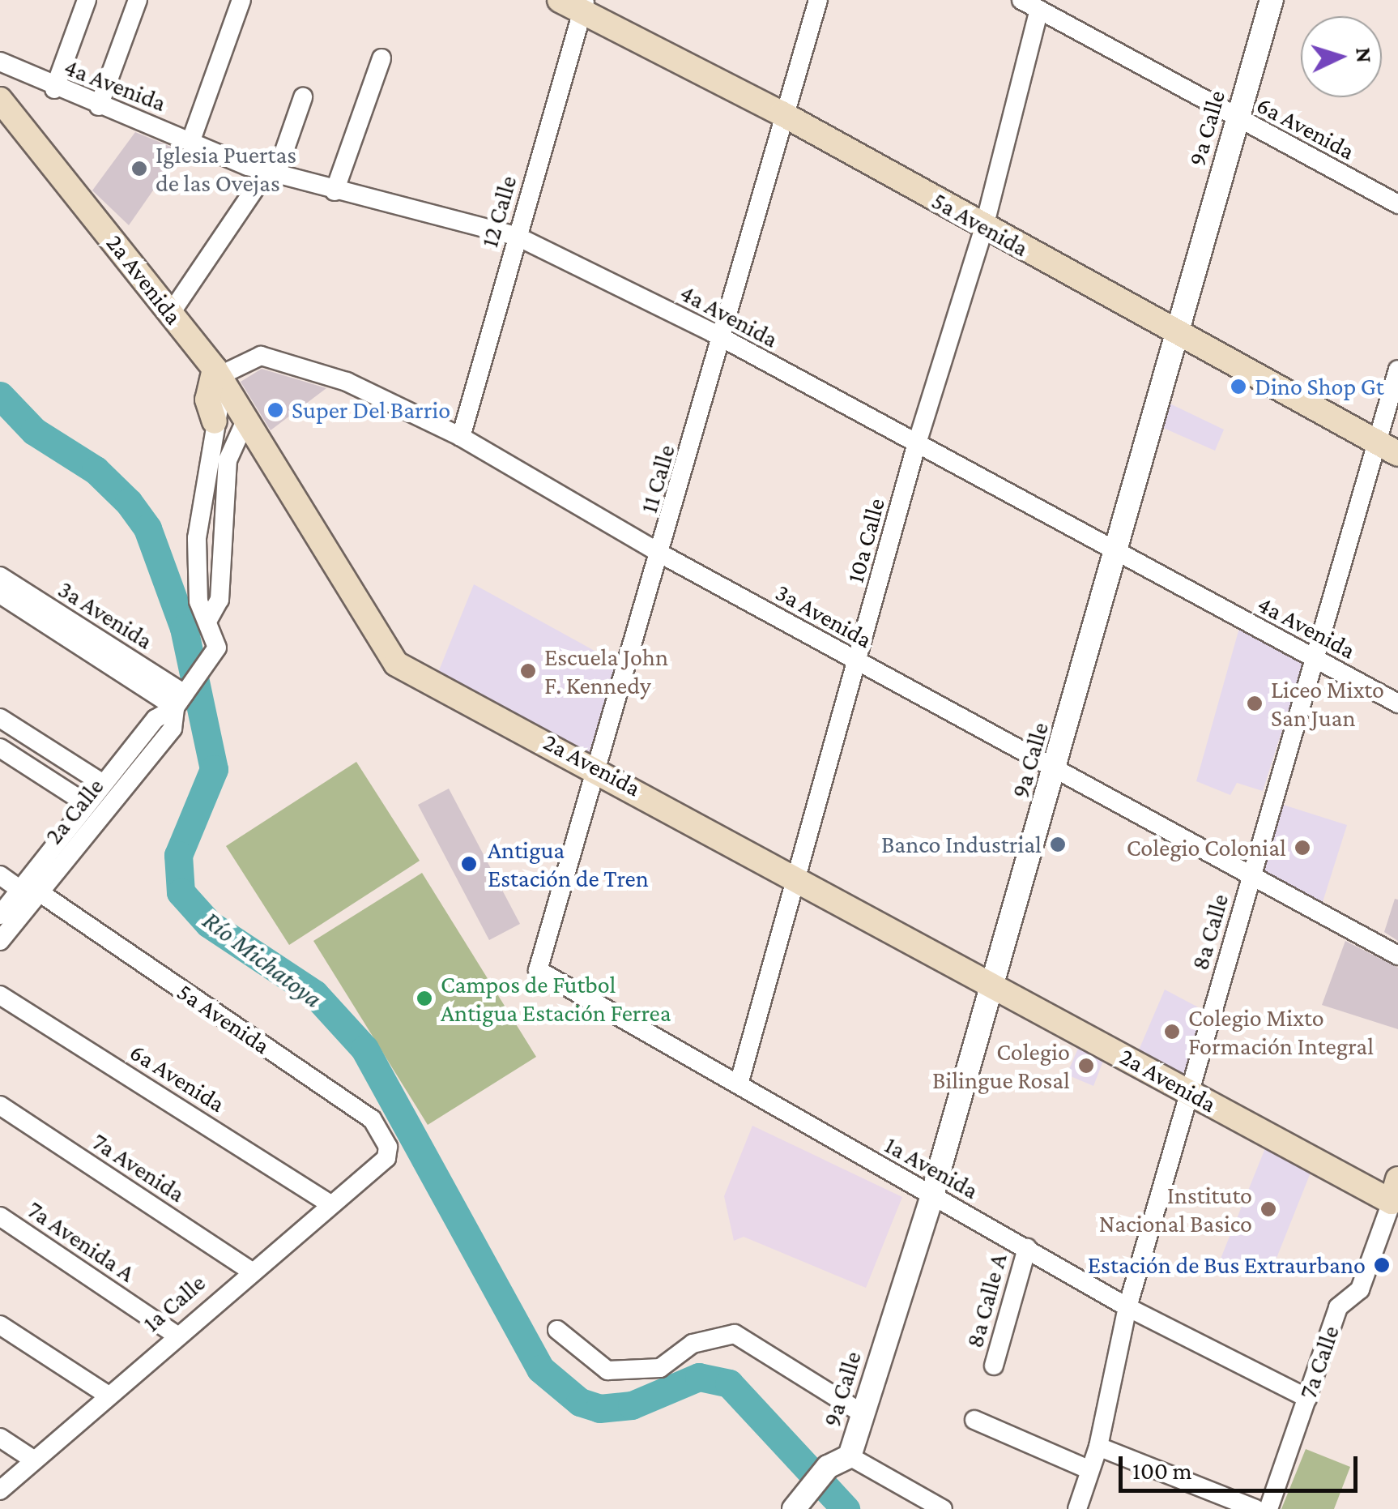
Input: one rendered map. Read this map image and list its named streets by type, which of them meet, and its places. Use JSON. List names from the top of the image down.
{
  "streets": {
    "main road": ["5a Avenida", "2a Avenida"],
    "street": [
      "4a Avenida",
      "9a Calle",
      "6a Avenida",
      "12 Calle",
      "11 Calle",
      "10a Calle",
      "3a Avenida",
      "2a Calle",
      "8a Calle",
      "7a Avenida",
      "1a Avenida",
      "7a Avenida A",
      "8a Calle A",
      "1a Calle",
      "7a Calle"
    ]
  },
  "crossings": [
    ["4a Avenida", "9a Calle"],
    ["4a Avenida", "12 Calle"],
    ["4a Avenida", "11 Calle"],
    ["4a Avenida", "10a Calle"],
    ["4a Avenida", "8a Calle"],
    ["9a Calle", "6a Avenida"],
    ["9a Calle", "5a Avenida"],
    ["9a Calle", "2a Avenida"],
    ["9a Calle", "3a Avenida"],
    ["9a Calle", "1a Avenida"],
    ["6a Avenida", "10a Calle"],
    ["6a Avenida", "1a Calle"],
    ["12 Calle", "5a Avenida"],
    ["12 Calle", "3a Avenida"],
    ["5a Avenida", "11 Calle"],
    ["5a Avenida", "10a Calle"],
    ["5a Avenida", "2a Calle"],
    ["5a Avenida", "8a Calle"],
    ["5a Avenida", "1a Calle"],
    ["2a Avenida", "11 Calle"],
    ["2a Avenida", "10a Calle"],
    ["2a Avenida", "3a Avenida"],
    ["2a Avenida", "8a Calle"],
    ["2a Avenida", "7a Calle"],
    ["11 Calle", "3a Avenida"],
    ["11 Calle", "1a Avenida"],
    ["10a Calle", "3a Avenida"],
    ["10a Calle", "1a Avenida"],
    ["3a Avenida", "2a Calle"],
    ["3a Avenida", "8a Calle"],
    ["8a Calle", "1a Avenida"],
    ["7a Avenida", "1a Calle"],
    ["1a Avenida", "8a Calle A"],
    ["1a Avenida", "7a Calle"],
    ["7a Avenida A", "1a Calle"]
  ],
  "water": ["Río Michatoya"],
  "places": [
    "Iglesia Puertas de las Ovejas",
    "Dino Shop Gt",
    "Super Del Barrio",
    "Escuela John F. Kennedy",
    "Liceo Mixto San Juan",
    "Banco Industrial",
    "Colegio Colonial",
    "Antigua Estación de Tren",
    "Campos de Futbol Antigua Estación Ferrea",
    "Colegio Mixto Formación Integral",
    "Colegio Bilingue Rosal",
    "Instituto Nacional Basico",
    "Estación de Bus Extraurbano"
  ],
  "scale_bar": "100 m",
  "north": "right"
}
